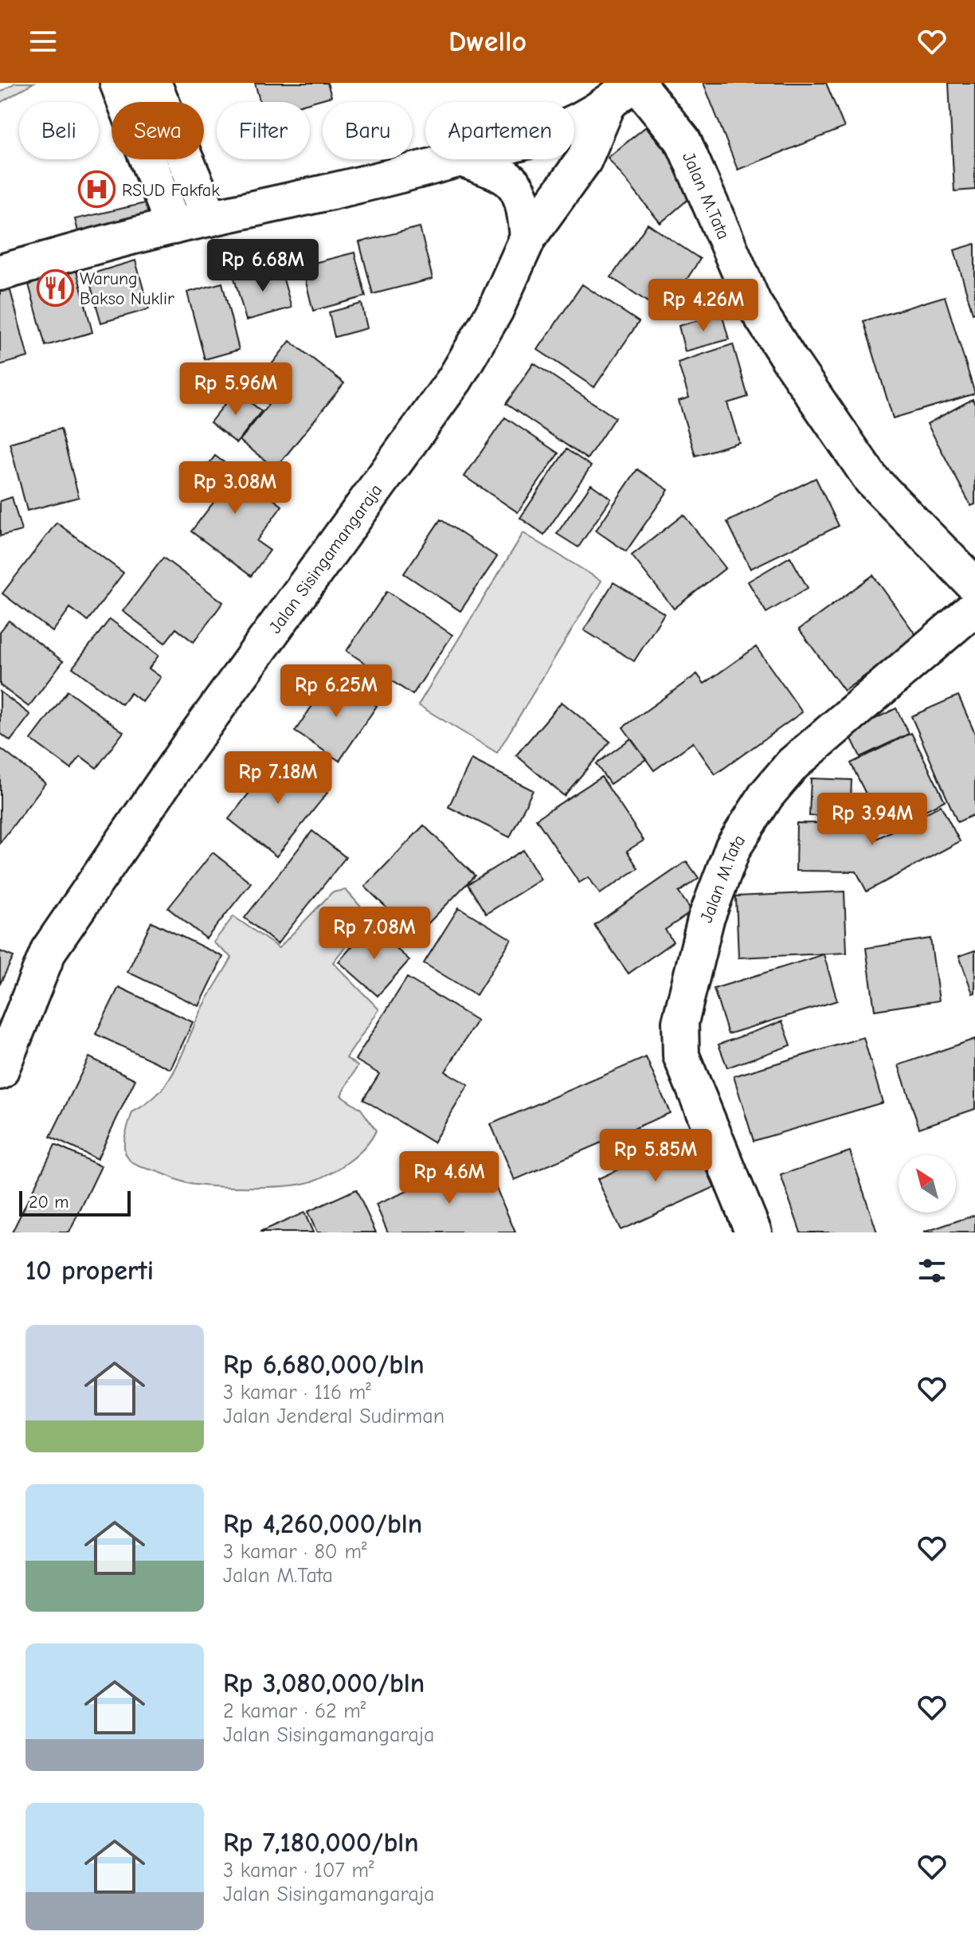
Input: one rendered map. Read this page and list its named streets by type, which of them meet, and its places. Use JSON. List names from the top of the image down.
{
  "streets": {
    "main road": ["Jalan M.Tata", "Jalan Sisingamangaraja"]
  },
  "places": {
    "hospital": ["RSUD Fakfak"],
    "restaurant": ["Warung Bakso Nuklir"]
  },
  "scale_bar": "20 m",
  "north": "top left",
  "page": {
    "header": "Dwello",
    "chip": [
      "Beli",
      "Sewa",
      "Filter",
      "Baru",
      "Apartemen"
    ],
    "price": [
      "Rp 6.68M",
      "Rp 4.26M",
      "Rp 5.96M",
      "Rp 3.08M",
      "Rp 6.25M",
      "Rp 7.18M",
      "Rp 3.94M",
      "Rp 7.08M",
      "Rp 5.85M",
      "Rp 4.6M"
    ],
    "scale": "20 m",
    "heading": "10 properti",
    "list": [
      {
        "name": "Rp 6,680,000/bln",
        "note": "3 kamar · 116 m² · Jalan Jenderal Sudirman"
      },
      {
        "name": "Rp 4,260,000/bln",
        "note": "3 kamar · 80 m² · Jalan M.Tata"
      },
      {
        "name": "Rp 3,080,000/bln",
        "note": "2 kamar · 62 m² · Jalan Sisingamangaraja"
      },
      {
        "name": "Rp 7,180,000/bln",
        "note": "3 kamar · 107 m² · Jalan Sisingamangaraja"
      }
    ]
  }
}
